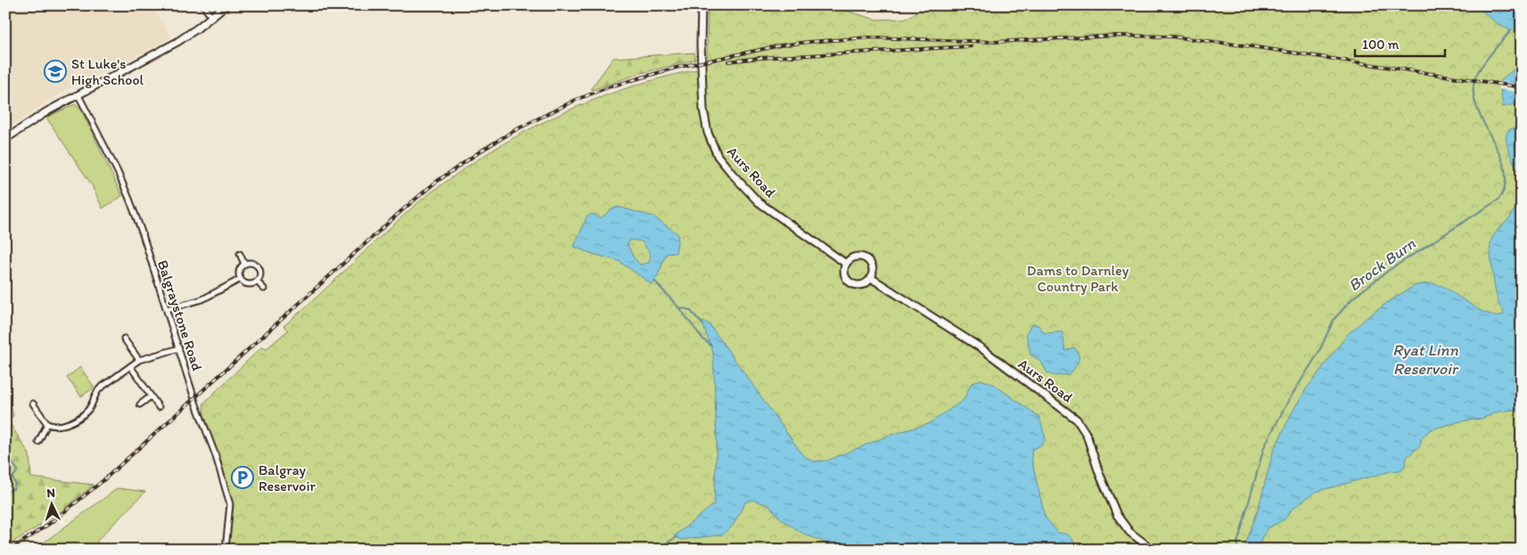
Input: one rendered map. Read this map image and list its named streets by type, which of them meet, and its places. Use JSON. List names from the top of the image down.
{
  "streets": {
    "street": ["Aurs Road", "Balgraystone Road"]
  },
  "water": ["Brock Burn", "Ryat Linn Reservoir"],
  "parks": ["Dams to Darnley Country Park"],
  "places": {
    "school or university": ["St Luke's High School"],
    "parking": ["Balgray Reservoir"]
  },
  "scale_bar": "100 m",
  "north": "top"
}
